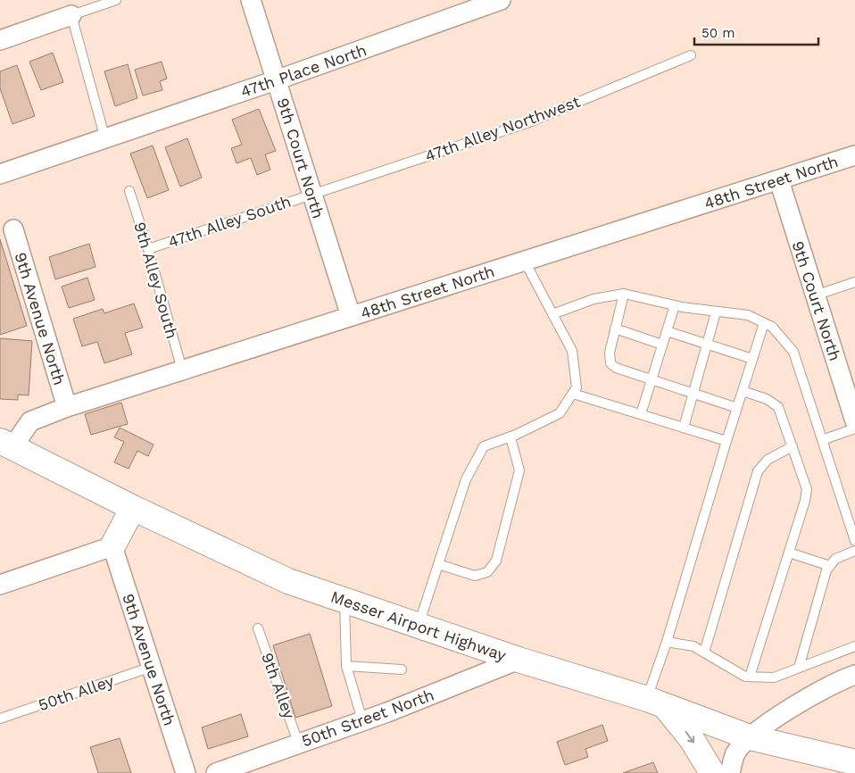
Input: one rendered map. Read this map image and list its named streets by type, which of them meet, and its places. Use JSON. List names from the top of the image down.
{
  "streets": {
    "main road": ["Messer Airport Highway"],
    "street": [
      "47th Place North",
      "9th Court North",
      "48th Street North",
      "9th Avenue North",
      "50th Street North"
    ],
    "lane": [
      "47th Alley Northwest",
      "47th Alley South",
      "9th Alley South",
      "9th Alley",
      "50th Alley"
    ]
  },
  "crossings": [
    ["47th Place North", "9th Court North"],
    ["47th Alley Northwest", "9th Court North"],
    ["47th Alley Northwest", "47th Alley South"],
    ["9th Court North", "48th Street North"],
    ["9th Court North", "47th Alley South"],
    ["48th Street North", "9th Alley South"],
    ["48th Street North", "9th Avenue North"],
    ["48th Street North", "Messer Airport Highway"],
    ["47th Alley South", "9th Alley South"],
    ["9th Avenue North", "50th Alley"],
    ["Messer Airport Highway", "50th Street North"],
    ["9th Alley", "50th Street North"]
  ],
  "scale_bar": "50 m"
}
